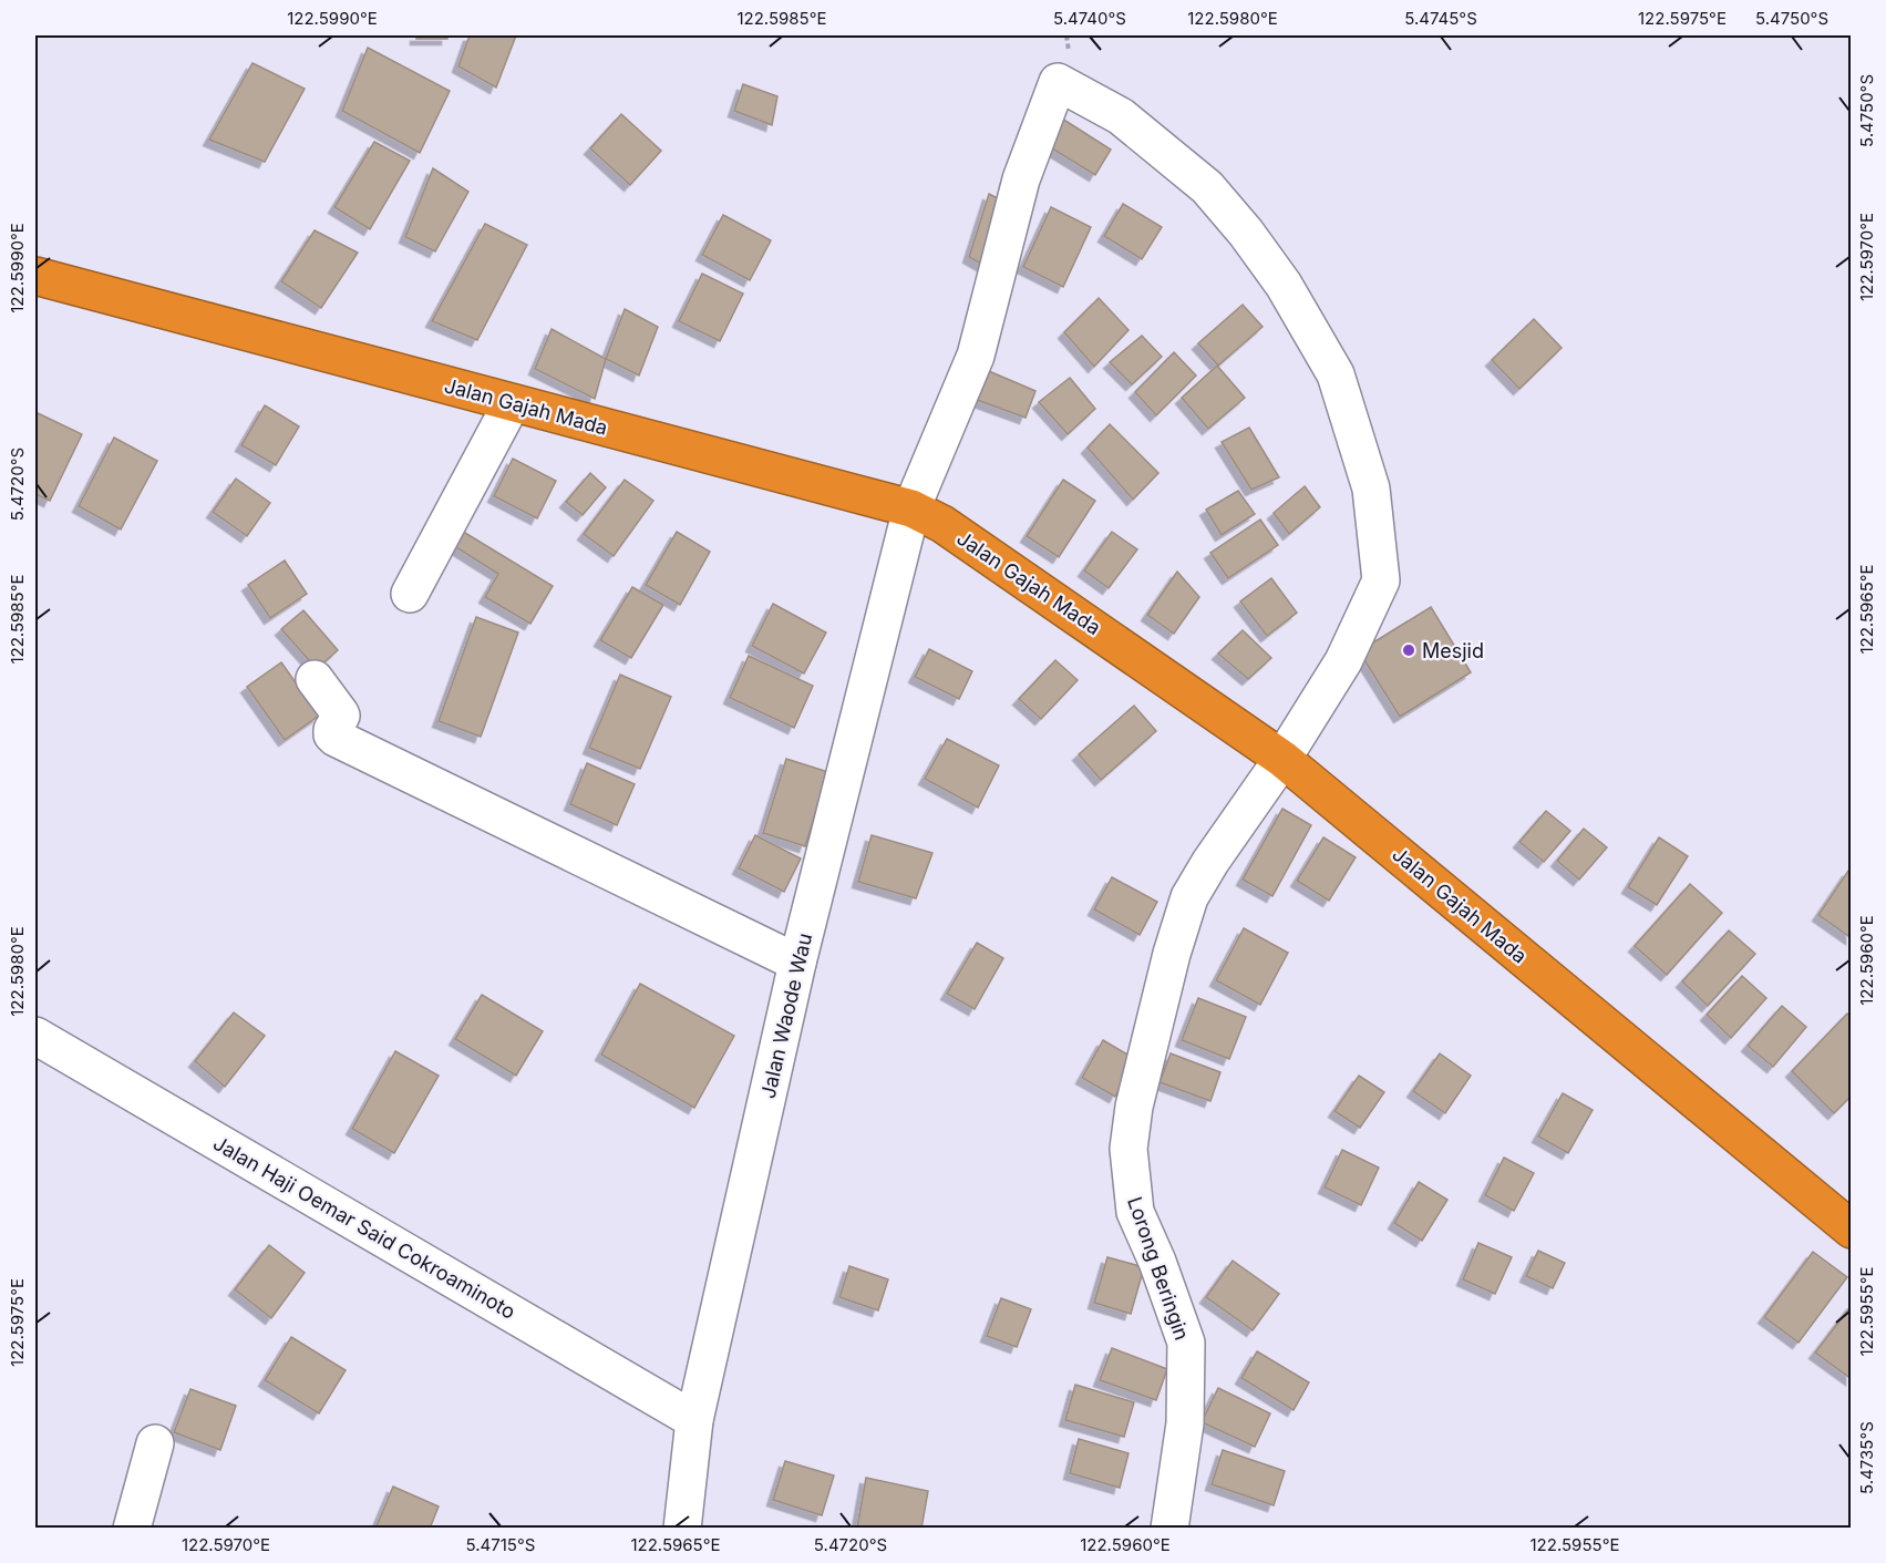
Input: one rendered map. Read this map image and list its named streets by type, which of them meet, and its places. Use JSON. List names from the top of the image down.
{
  "streets": {
    "highway": ["Jalan Gajah Mada"],
    "street": ["Jalan Waode Wau", "Jalan Haji Oemar Said Cokroaminoto", "Lorong Beringin"]
  },
  "crossings": [
    ["Jalan Gajah Mada", "Jalan Waode Wau"],
    ["Jalan Gajah Mada", "Lorong Beringin"],
    ["Jalan Waode Wau", "Jalan Haji Oemar Said Cokroaminoto"],
    ["Jalan Waode Wau", "Lorong Beringin"]
  ],
  "places": ["Mesjid"],
  "coordinates": [
    "122.5990°E",
    "122.5985°E",
    "5.4740°S",
    "122.5980°E",
    "5.4745°S",
    "122.5975°E",
    "5.4750°S",
    "122.5970°E",
    "5.4720°S",
    "122.5965°E",
    "122.5960°E",
    "122.5955°E",
    "5.4735°S",
    "5.4715°S"
  ]
}
